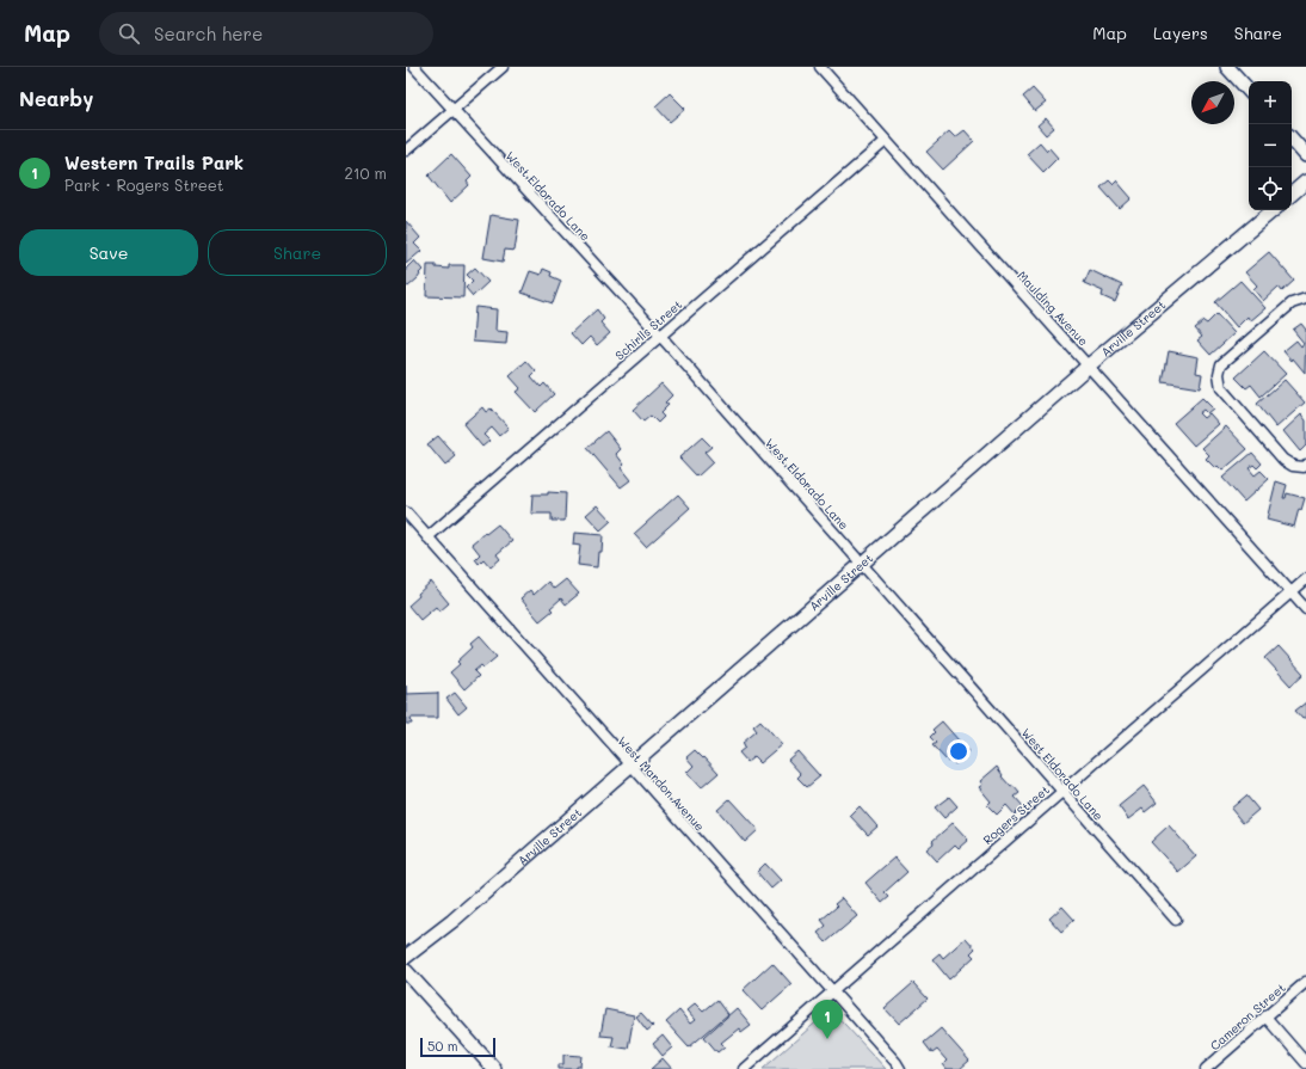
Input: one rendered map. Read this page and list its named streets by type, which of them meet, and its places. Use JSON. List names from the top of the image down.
{
  "streets": {
    "street": [
      "West Eldorado Lane",
      "Maulding Avenue",
      "Arville Street",
      "Schirlls Street",
      "West Mardon Avenue",
      "Rogers Street",
      "Cameron Street"
    ]
  },
  "crossings": [
    ["West Eldorado Lane", "Arville Street"],
    ["West Eldorado Lane", "Schirlls Street"],
    ["West Eldorado Lane", "Rogers Street"],
    ["Maulding Avenue", "Arville Street"],
    ["Maulding Avenue", "Schirlls Street"],
    ["Maulding Avenue", "Rogers Street"],
    ["Arville Street", "West Mardon Avenue"],
    ["Schirlls Street", "West Mardon Avenue"],
    ["West Mardon Avenue", "Rogers Street"]
  ],
  "scale_bar": "50 m",
  "north": "bottom left",
  "page": {
    "header": "Map",
    "search": "Search here",
    "nav": ["Map", "Layers", "Share"],
    "heading": "Nearby",
    "map_buttons": ["+", "−"],
    "list": [
      {
        "mark": "1",
        "name": "Western Trails Park",
        "note": "Park · Rogers Street",
        "value": "210 m"
      }
    ],
    "buttons": ["Save", "Share"],
    "pins": "1",
    "scale": "50 m"
  }
}
